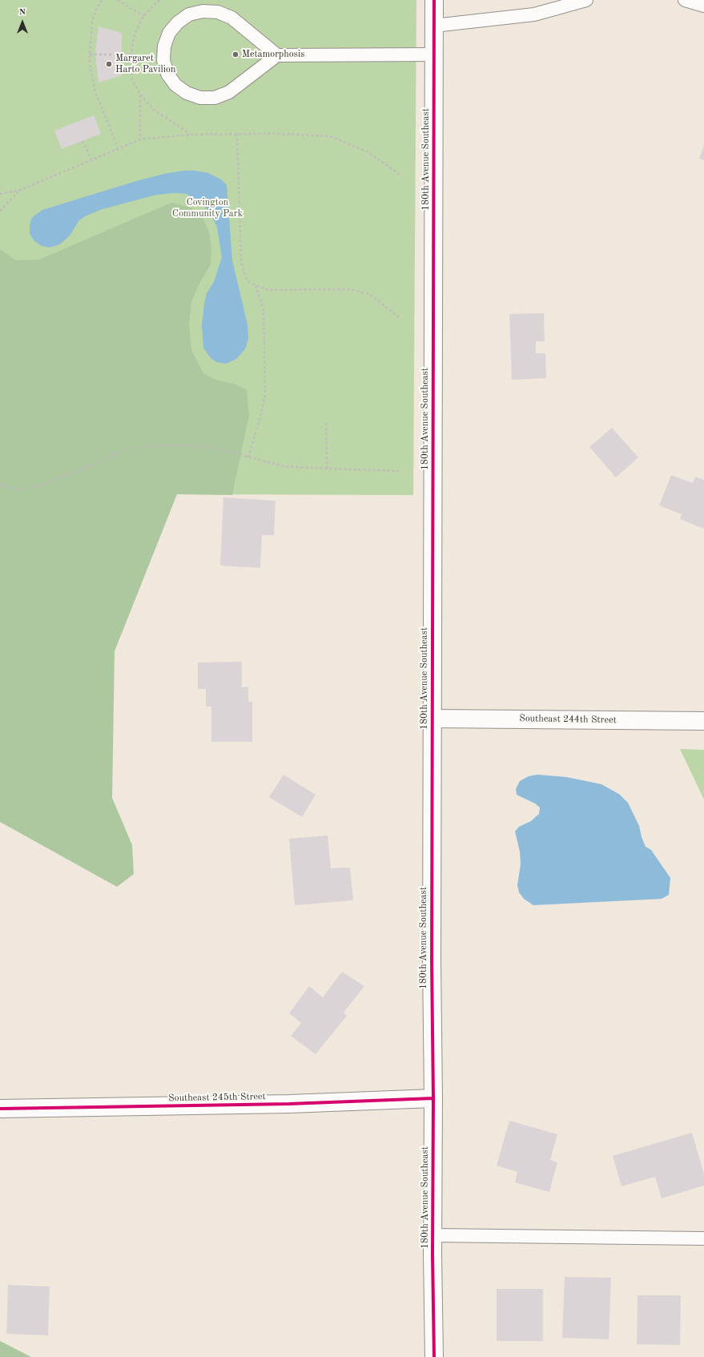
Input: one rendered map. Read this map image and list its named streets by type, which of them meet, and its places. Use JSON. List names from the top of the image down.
{
  "streets": {
    "street": ["180th Avenue Southeast", "Southeast 244th Street", "Southeast 245th Street"]
  },
  "crossings": [
    ["180th Avenue Southeast", "Southeast 244th Street"],
    ["180th Avenue Southeast", "Southeast 245th Street"]
  ],
  "parks": ["Covington Community Park"],
  "places": ["Metamorphosis", "Margaret Harto Pavilion"],
  "north": "top"
}
